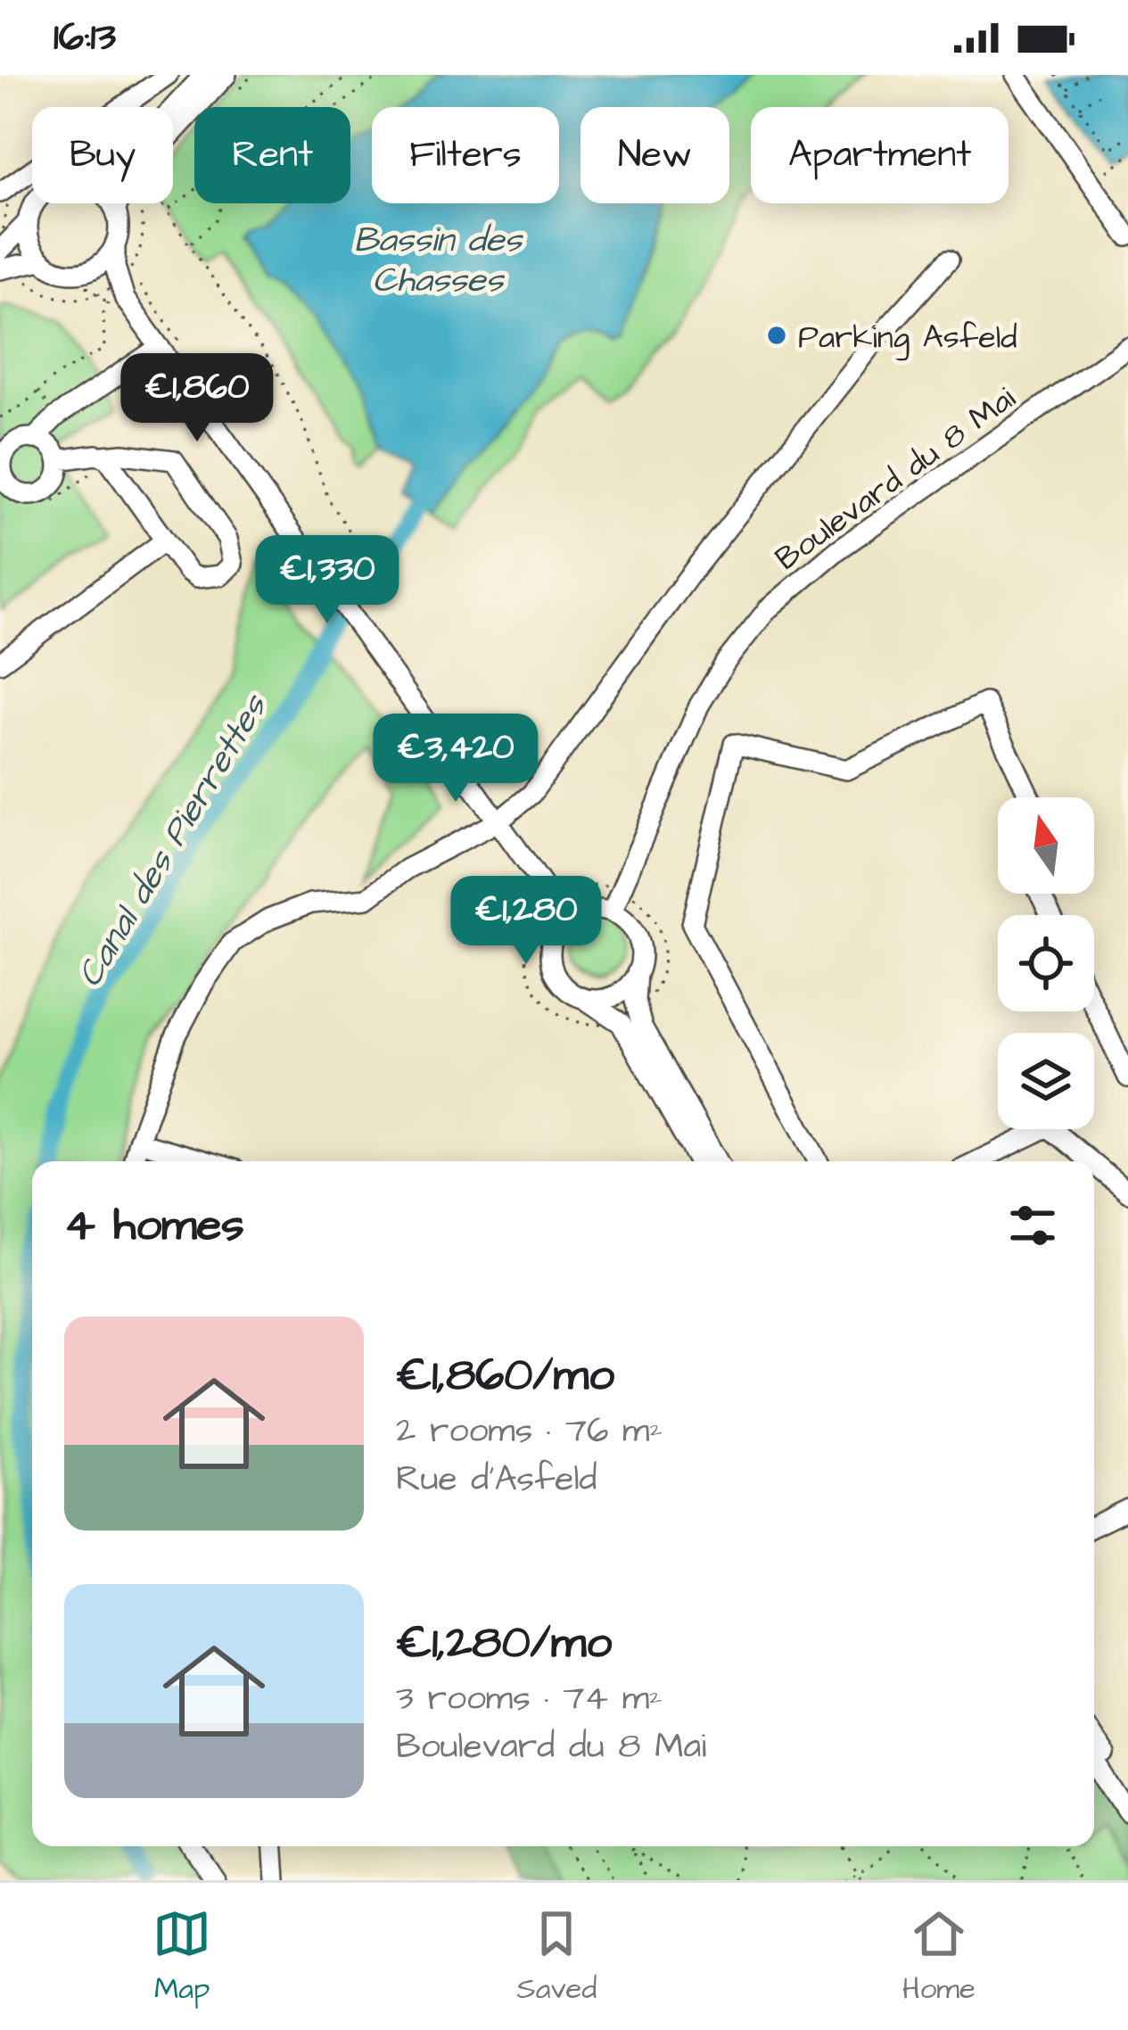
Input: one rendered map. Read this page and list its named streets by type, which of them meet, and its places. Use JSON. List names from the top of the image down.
{
  "streets": {
    "street": ["Boulevard du 8 Mai"]
  },
  "water": ["Bassin des Chasses", "Canal des Pierrettes"],
  "places": ["Parking Asfeld"],
  "north": "top",
  "page": {
    "status": "16:13",
    "chip": [
      "Buy",
      "Rent",
      "Filters",
      "New",
      "Apartment"
    ],
    "price": [
      "€1,860",
      "€1,330",
      "€3,420",
      "€1,280"
    ],
    "heading": "4 homes",
    "list": [
      {
        "name": "€1,860/mo",
        "note": "2 rooms · 76 m² · Rue d'Asfeld"
      },
      {
        "name": "€1,280/mo",
        "note": "3 rooms · 74 m² · Boulevard du 8 Mai"
      }
    ],
    "tabs": ["Map", "Saved", "Home"]
  }
}
